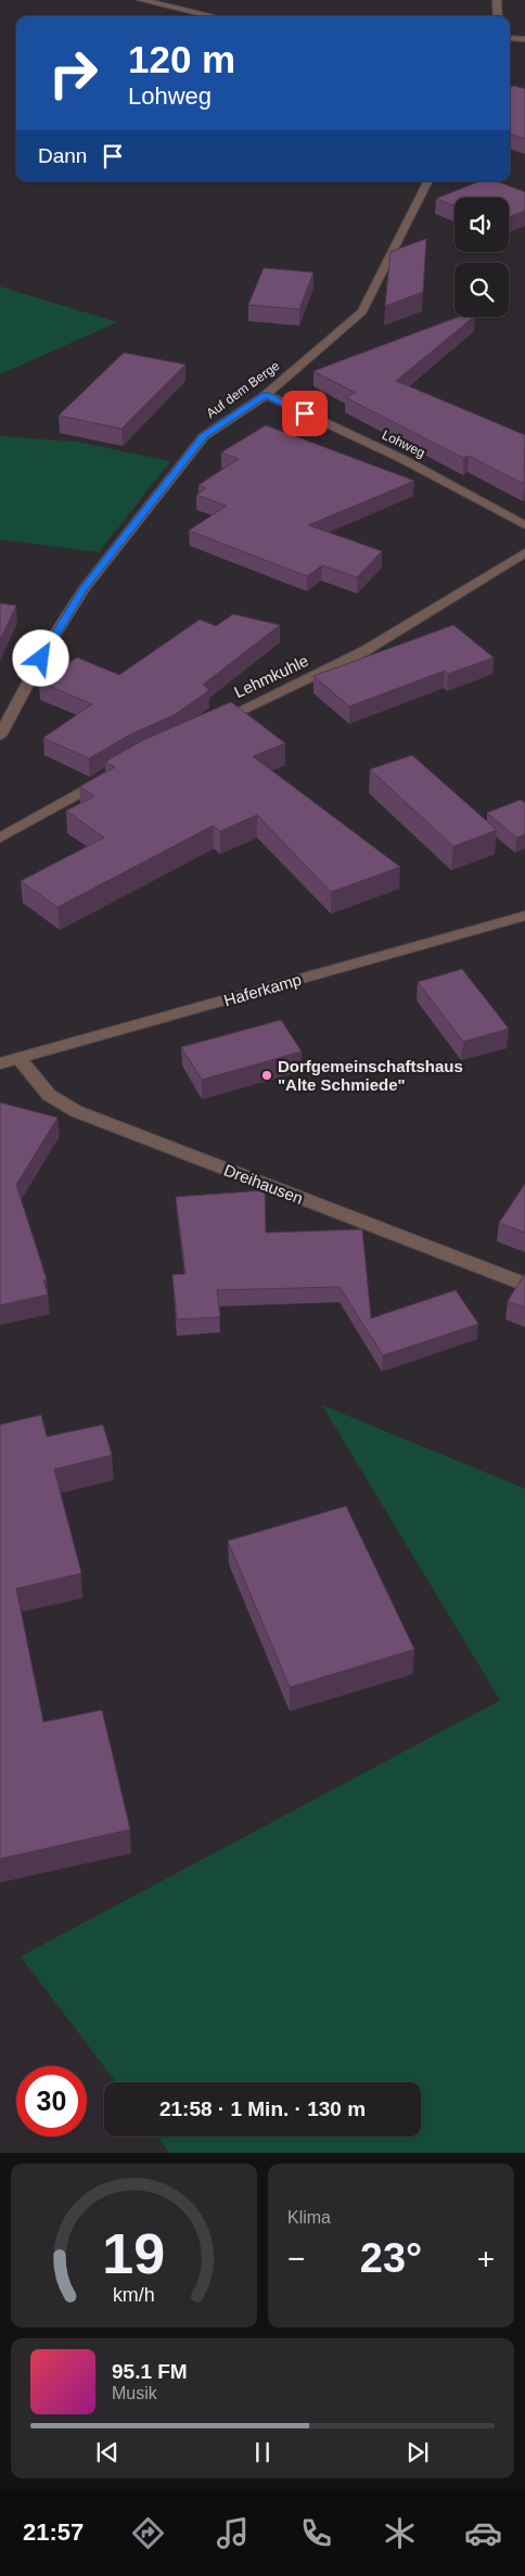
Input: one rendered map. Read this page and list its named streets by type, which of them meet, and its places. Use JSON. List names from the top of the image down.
{
  "streets": {
    "street": [
      "Auf dem Berge",
      "Lohweg",
      "Lehmkuhle",
      "Haferkamp",
      "Dreihausen"
    ]
  },
  "crossings": [
    ["Auf dem Berge", "Lohweg"],
    ["Haferkamp", "Dreihausen"]
  ],
  "places": ["Dorfgemeinschaftshaus \"Alte Schmiede\""],
  "page": {
    "turn": ["120 m", "Lohweg"],
    "then": "Dann",
    "limit": "30",
    "trip": "21:58 · 1 Min. · 130 m",
    "tile": "Klima",
    "heat": ["−", "23°", "+"],
    "song": ["95.1 FM", "Musik"],
    "tabs": "21:57",
    "gauge": ["19", "km/h"]
  }
}
